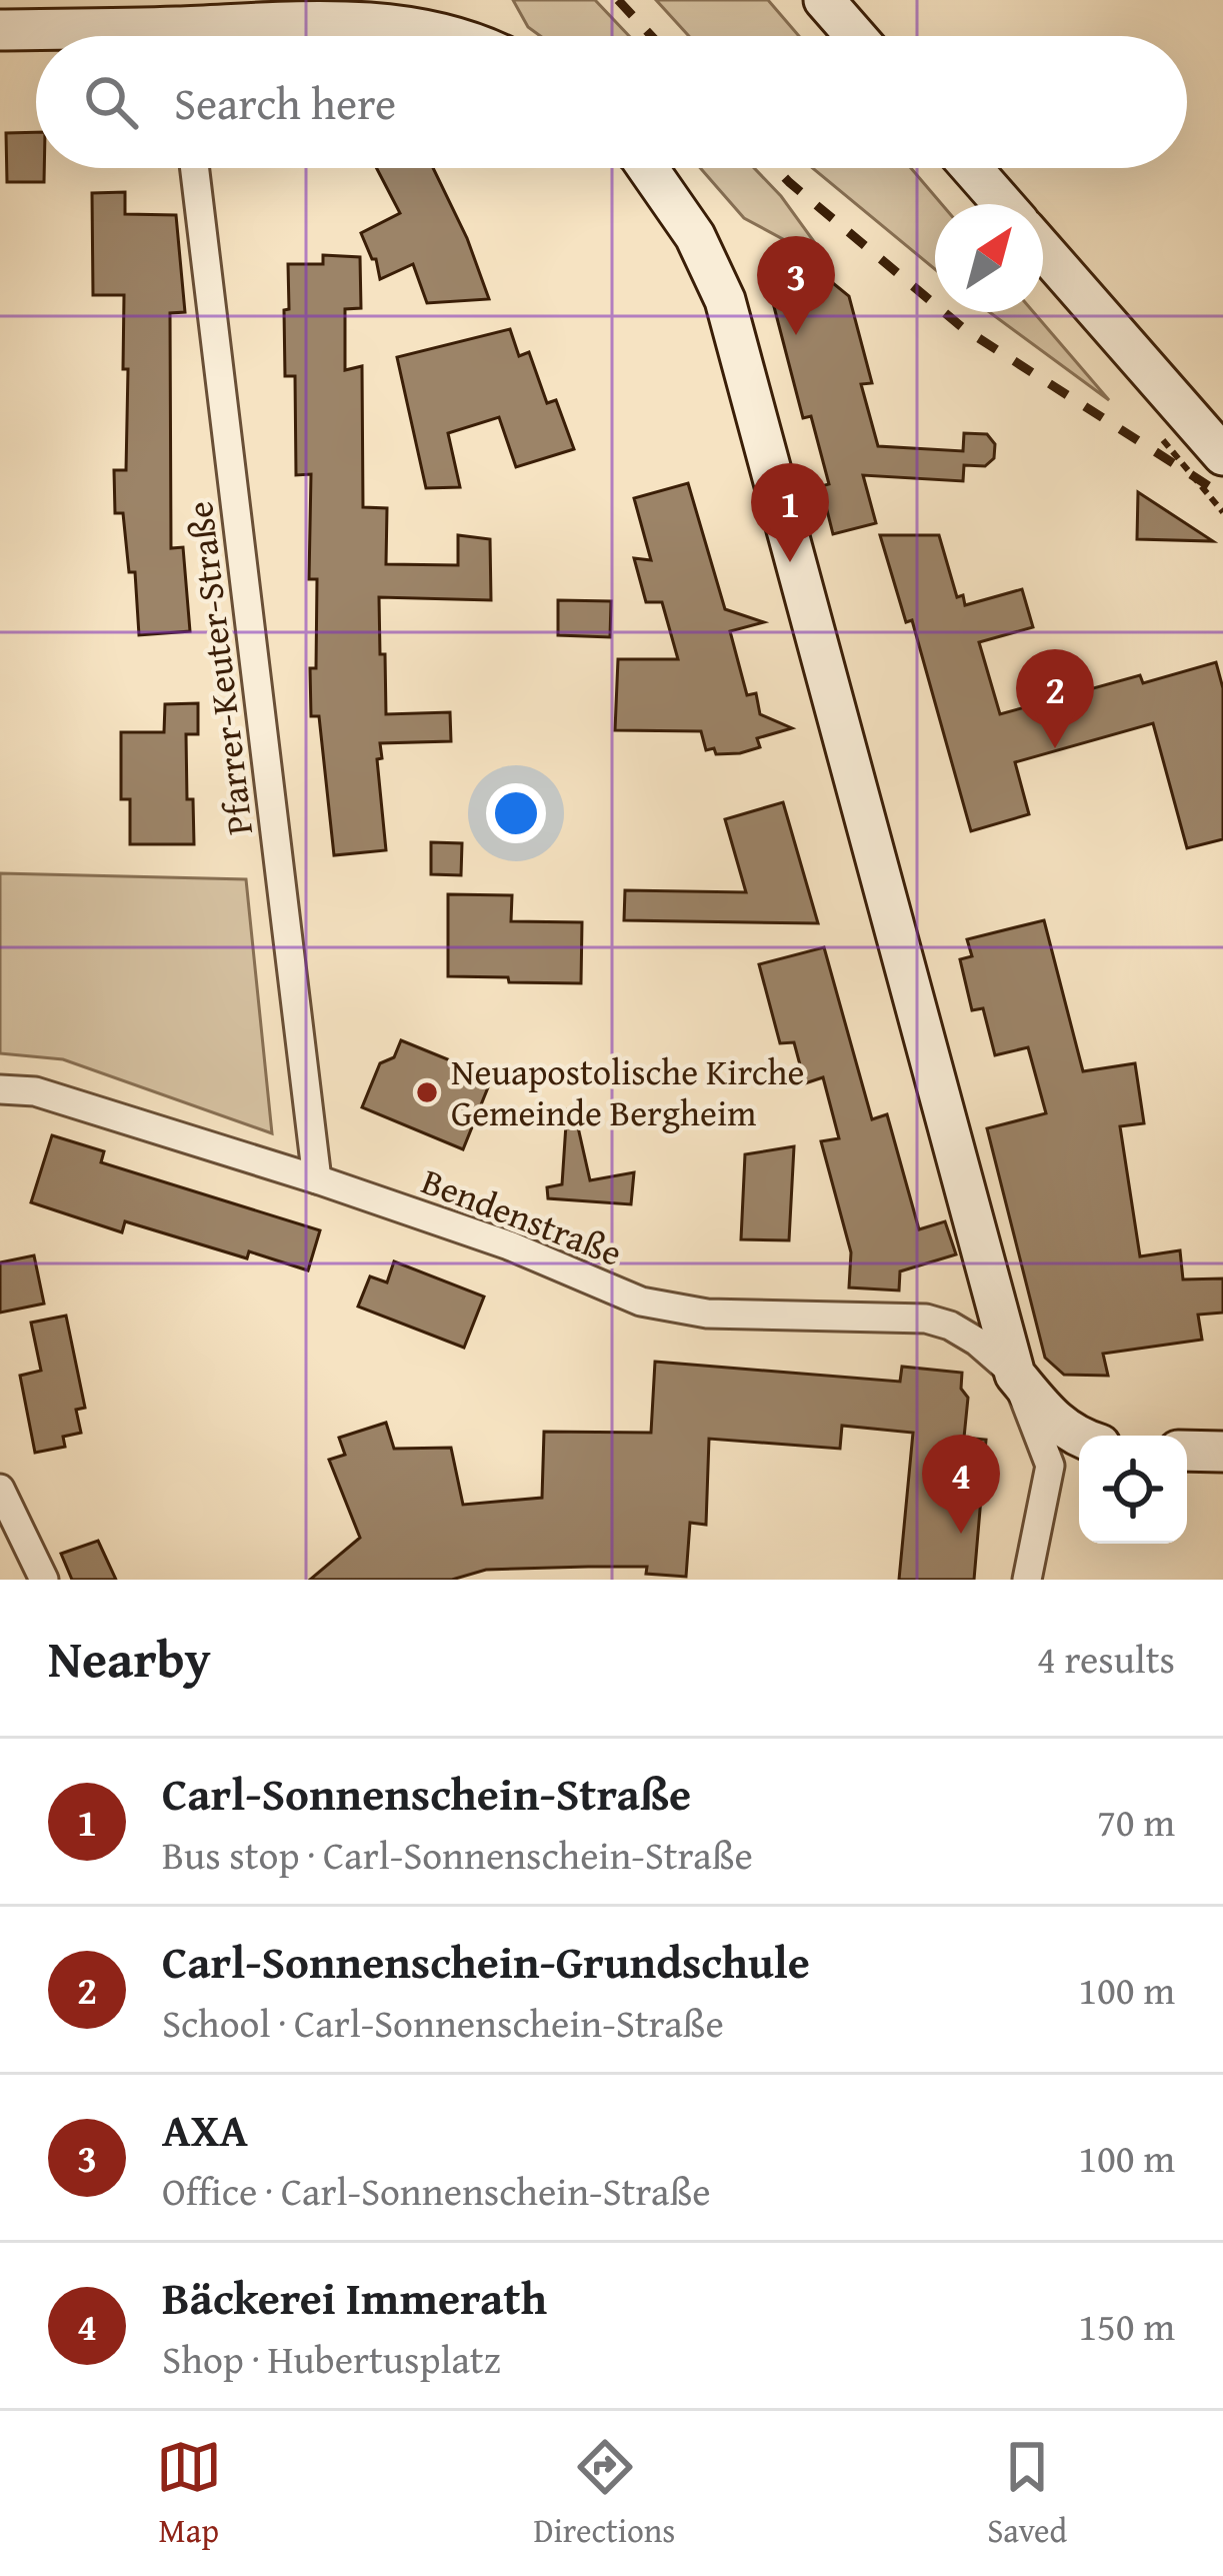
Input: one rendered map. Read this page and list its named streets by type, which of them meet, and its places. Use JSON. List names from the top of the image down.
{
  "streets": {
    "street": ["Pfarrer-Keuter-Straße", "Bendenstraße"]
  },
  "crossings": [
    ["Pfarrer-Keuter-Straße", "Bendenstraße"]
  ],
  "places": ["Neuapostolische Kirche Gemeinde Bergheim"],
  "north": "top right",
  "page": {
    "search": "Search here",
    "pins": [
      "3",
      "1",
      "2",
      "4"
    ],
    "heading": ["Nearby", "4 results"],
    "list": [
      {
        "mark": "1",
        "name": "Carl-Sonnenschein-Straße",
        "note": "Bus stop · Carl-Sonnenschein-Straße",
        "value": "70 m"
      },
      {
        "mark": "2",
        "name": "Carl-Sonnenschein-Grundschule",
        "note": "School · Carl-Sonnenschein-Straße",
        "value": "100 m"
      },
      {
        "mark": "3",
        "name": "AXA",
        "note": "Office · Carl-Sonnenschein-Straße",
        "value": "100 m"
      },
      {
        "mark": "4",
        "name": "Bäckerei Immerath",
        "note": "Shop · Hubertusplatz",
        "value": "150 m"
      }
    ],
    "nav": ["Map", "Directions", "Saved"]
  }
}
